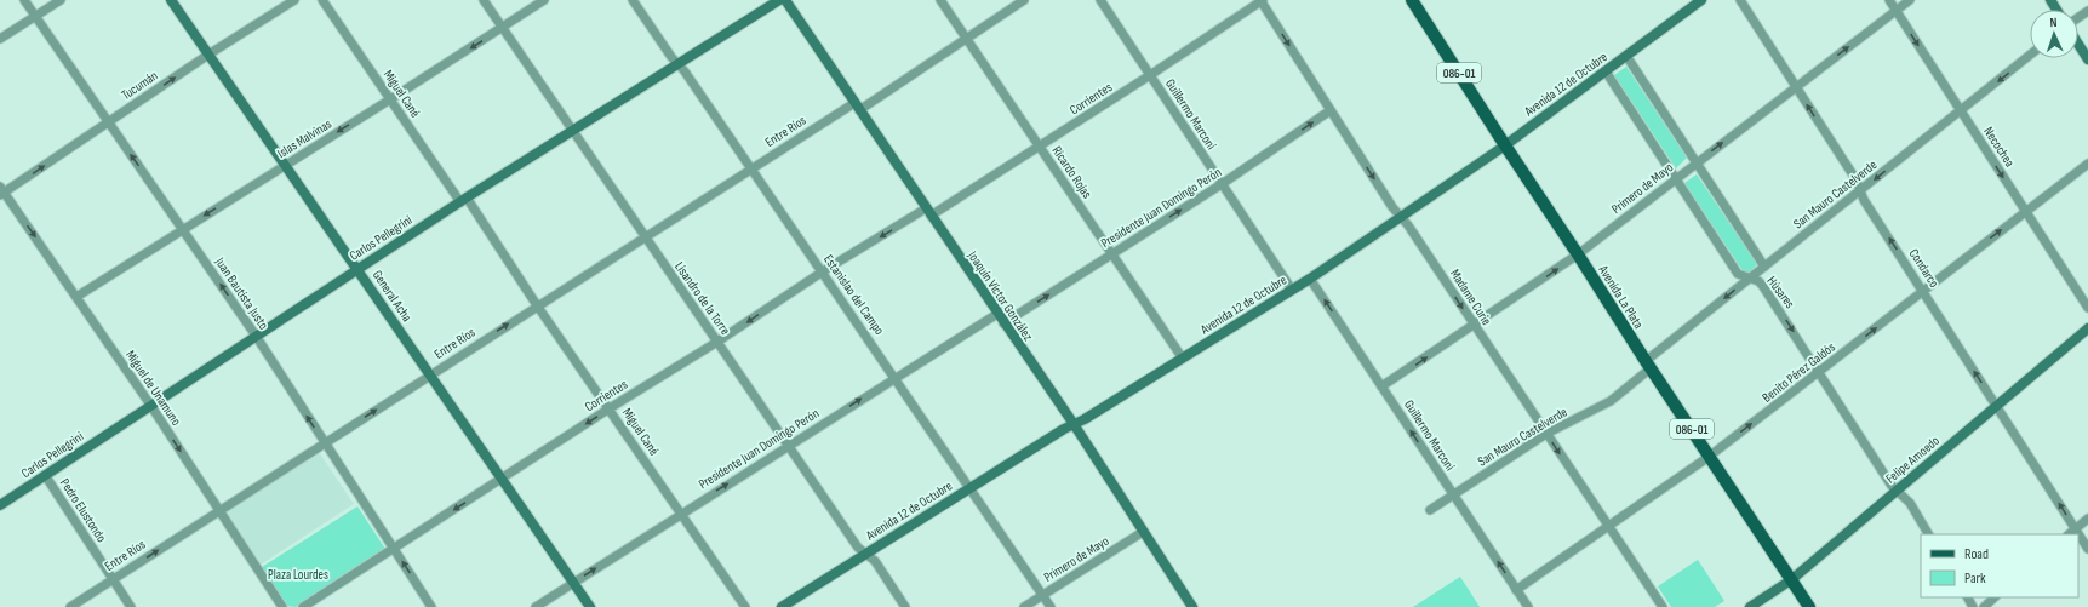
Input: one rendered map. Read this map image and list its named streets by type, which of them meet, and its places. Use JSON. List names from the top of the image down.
{
  "streets": {
    "main road": ["086-01", "Avenida La Plata"],
    "street": [
      "Avenida 12 de Octubre",
      "Tucumán",
      "Miguel Cané",
      "Corrientes",
      "Guillermo Marconi",
      "Entre Ríos",
      "Islas Malvinas",
      "Necochea",
      "Ricardo Rojas",
      "Primero de Mayo",
      "San Mauro Castelverde",
      "Presidente Juan Domingo Perón",
      "Carlos Pellegrini",
      "Condarco",
      "Húsares",
      "Juan Bautista Justo",
      "Estanislao del Campo",
      "General Acha",
      "Joaquín Víctor González",
      "Madame Curie",
      "Lisandro de la Torre",
      "Benito Pérez Galdós",
      "Miguel de Unamuno",
      "Felipe Amoedo",
      "Pedro Elustondo"
    ]
  },
  "crossings": [
    ["Avenida 12 de Octubre", "Guillermo Marconi"],
    ["Avenida 12 de Octubre", "Ricardo Rojas"],
    ["Avenida 12 de Octubre", "Húsares"],
    ["Avenida 12 de Octubre", "Estanislao del Campo"],
    ["Avenida 12 de Octubre", "Joaquín Víctor González"],
    ["Avenida 12 de Octubre", "Madame Curie"],
    ["Avenida 12 de Octubre", "Avenida La Plata"],
    ["Avenida 12 de Octubre", "Lisandro de la Torre"],
    ["Tucumán", "Juan Bautista Justo"],
    ["Tucumán", "General Acha"],
    ["Tucumán", "Miguel de Unamuno"],
    ["Miguel Cané", "Corrientes"],
    ["Miguel Cané", "Entre Ríos"],
    ["Miguel Cané", "Islas Malvinas"],
    ["Miguel Cané", "Presidente Juan Domingo Perón"],
    ["Miguel Cané", "Carlos Pellegrini"],
    ["Corrientes", "Guillermo Marconi"],
    ["Corrientes", "Ricardo Rojas"],
    ["Corrientes", "Juan Bautista Justo"],
    ["Corrientes", "Estanislao del Campo"],
    ["Corrientes", "General Acha"],
    ["Corrientes", "Joaquín Víctor González"],
    ["Corrientes", "Madame Curie"],
    ["Corrientes", "Lisandro de la Torre"],
    ["Guillermo Marconi", "Primero de Mayo"],
    ["Guillermo Marconi", "San Mauro Castelverde"],
    ["Guillermo Marconi", "Presidente Juan Domingo Perón"],
    ["Guillermo Marconi", "Benito Pérez Galdós"],
    ["Entre Ríos", "Ricardo Rojas"],
    ["Entre Ríos", "Juan Bautista Justo"],
    ["Entre Ríos", "Estanislao del Campo"],
    ["Entre Ríos", "General Acha"],
    ["Entre Ríos", "Joaquín Víctor González"],
    ["Entre Ríos", "Lisandro de la Torre"],
    ["Entre Ríos", "Miguel de Unamuno"],
    ["Entre Ríos", "Pedro Elustondo"],
    ["Islas Malvinas", "Juan Bautista Justo"],
    ["Islas Malvinas", "General Acha"],
    ["Islas Malvinas", "Lisandro de la Torre"],
    ["Islas Malvinas", "Miguel de Unamuno"],
    ["Necochea", "Primero de Mayo"],
    ["Necochea", "San Mauro Castelverde"],
    ["Necochea", "Benito Pérez Galdós"],
    ["Ricardo Rojas", "Presidente Juan Domingo Perón"],
    ["Primero de Mayo", "Condarco"],
    ["Primero de Mayo", "Húsares"],
    ["Primero de Mayo", "Estanislao del Campo"],
    ["Primero de Mayo", "Joaquín Víctor González"],
    ["Primero de Mayo", "Madame Curie"],
    ["Primero de Mayo", "Avenida La Plata"],
    ["San Mauro Castelverde", "Condarco"],
    ["San Mauro Castelverde", "Húsares"],
    ["San Mauro Castelverde", "Madame Curie"],
    ["San Mauro Castelverde", "Avenida La Plata"],
    ["Presidente Juan Domingo Perón", "Estanislao del Campo"],
    ["Presidente Juan Domingo Perón", "General Acha"],
    ["Presidente Juan Domingo Perón", "Joaquín Víctor González"],
    ["Presidente Juan Domingo Perón", "Madame Curie"],
    ["Presidente Juan Domingo Perón", "Lisandro de la Torre"],
    ["Carlos Pellegrini", "Juan Bautista Justo"],
    ["Carlos Pellegrini", "Estanislao del Campo"],
    ["Carlos Pellegrini", "General Acha"],
    ["Carlos Pellegrini", "Lisandro de la Torre"],
    ["Carlos Pellegrini", "Miguel de Unamuno"],
    ["Carlos Pellegrini", "Pedro Elustondo"],
    ["Condarco", "Benito Pérez Galdós"],
    ["Condarco", "Felipe Amoedo"],
    ["Húsares", "Benito Pérez Galdós"],
    ["Húsares", "Felipe Amoedo"],
    ["Madame Curie", "Benito Pérez Galdós"],
    ["Avenida La Plata", "Benito Pérez Galdós"],
    ["Avenida La Plata", "Felipe Amoedo"]
  ],
  "one_way": [
    "Tucumán",
    "Corrientes",
    "Guillermo Marconi",
    "Islas Malvinas",
    "Necochea",
    "Primero de Mayo",
    "San Mauro Castelverde",
    "Presidente Juan Domingo Perón",
    "Condarco",
    "Juan Bautista Justo",
    "Madame Curie",
    "Benito Pérez Galdós",
    "Miguel de Unamuno"
  ],
  "parks": ["Plaza Lourdes"],
  "legend": ["Road", "Park"],
  "north": "top"
}
